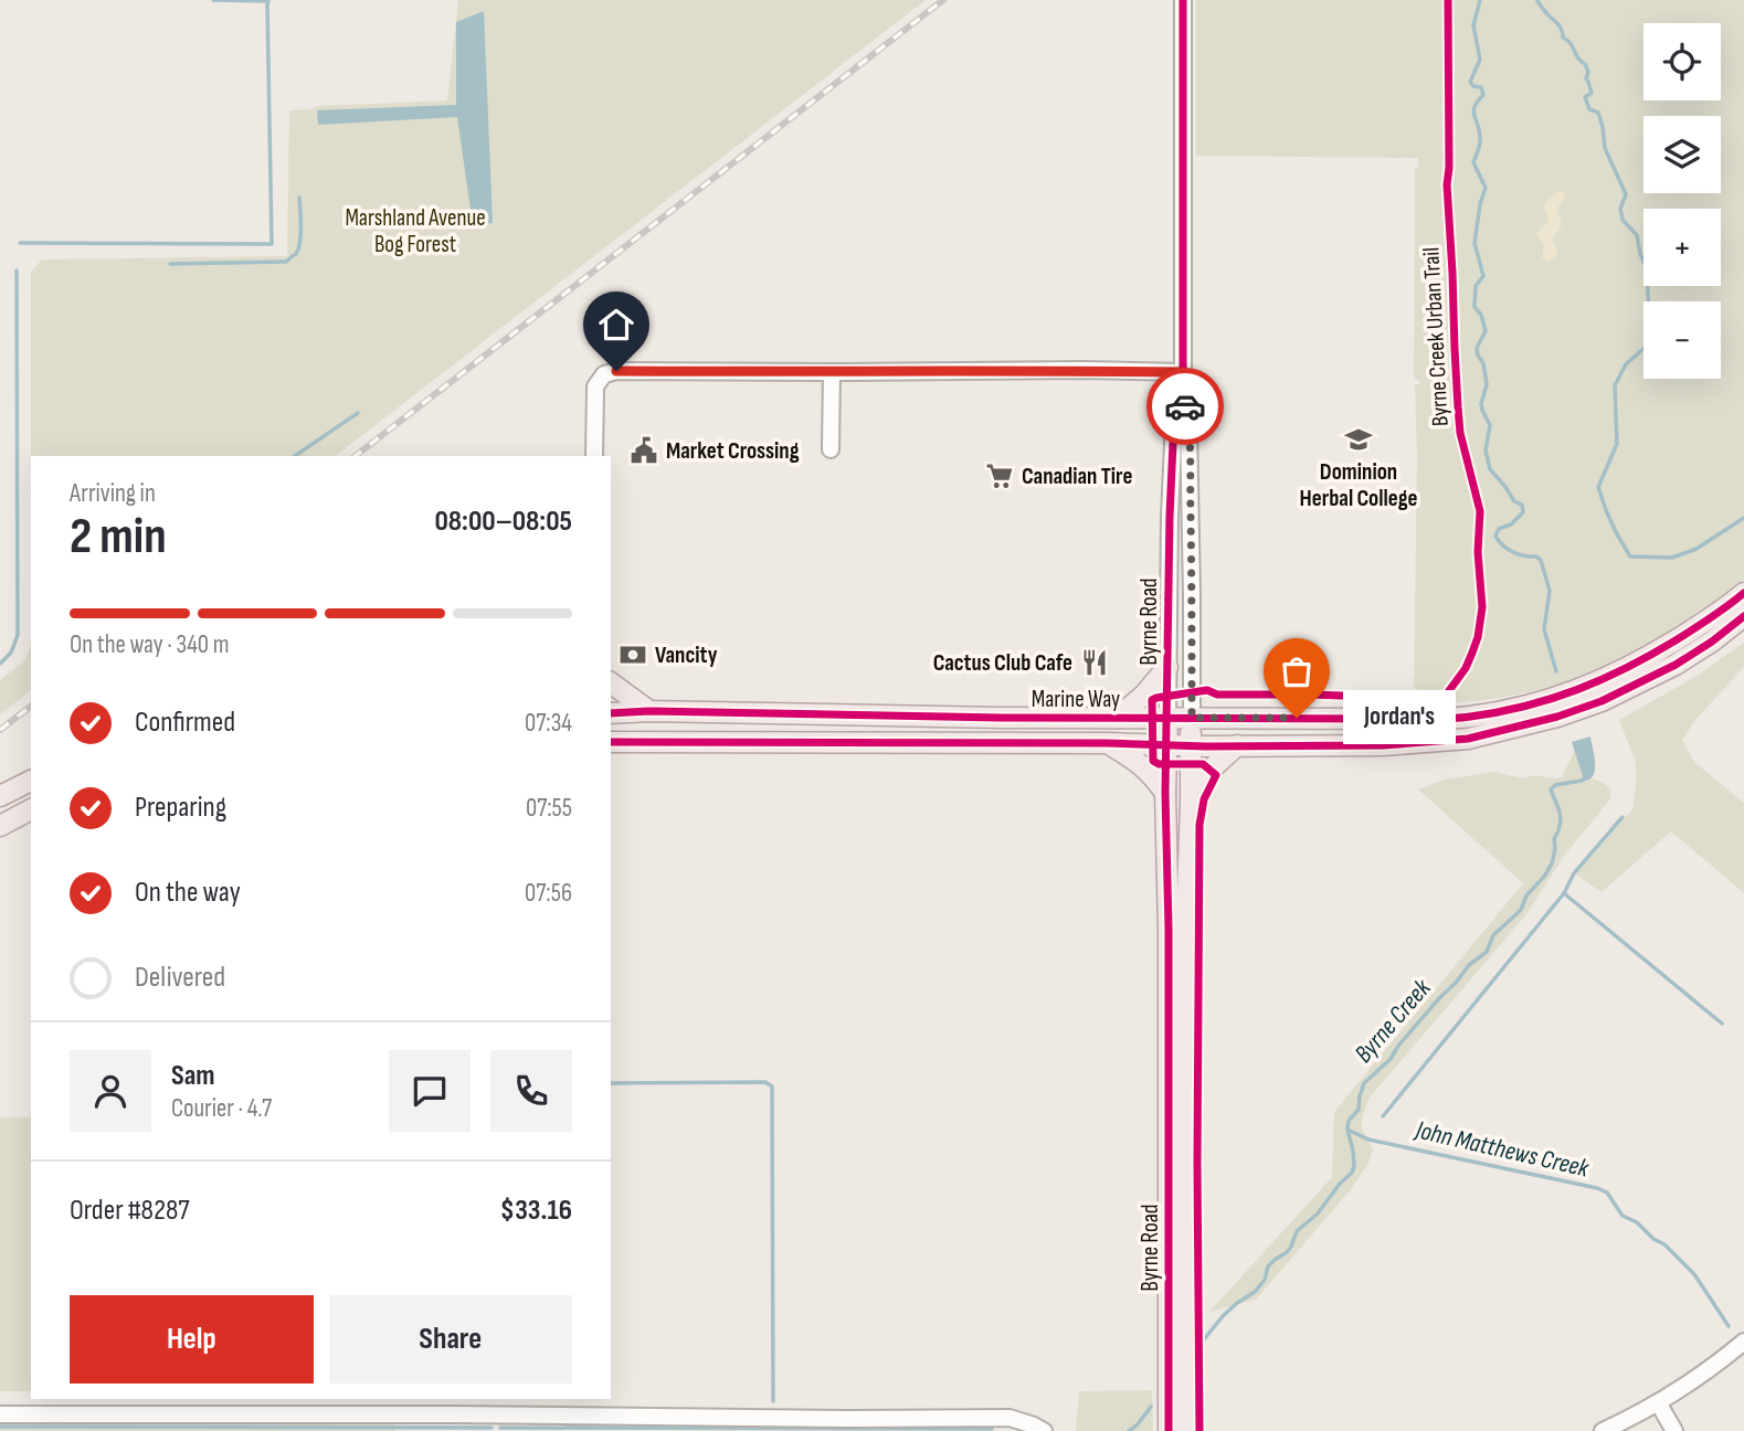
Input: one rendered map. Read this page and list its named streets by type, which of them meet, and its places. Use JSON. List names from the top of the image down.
{
  "streets": {
    "main road": ["Byrne Road", "Marine Way"],
    "cycle path": ["Byrne Creek Urban Trail"]
  },
  "crossings": [
    ["Byrne Road", "Marine Way"]
  ],
  "water": ["Byrne Creek", "John Matthews Creek"],
  "parks": ["Marshland Avenue Bog Forest"],
  "places": {
    "school or university": ["Dominion Herbal College"],
    "public building": ["Market Crossing"],
    "supermarket": ["Canadian Tire"],
    "bank": ["Vancity"],
    "restaurant": ["Cactus Club Cafe"],
    "other": ["Jordan's"]
  },
  "page": {
    "map_buttons": ["+", "−"],
    "heading": ["2 min", "Arriving in", "08:00–08:05"],
    "panel": [
      "Sam",
      "Courier · 4.7",
      "Order #8287",
      "$33.16"
    ],
    "bar": "On the way · 340 m",
    "list": [
      ["Confirmed", "07:34"],
      ["Preparing", "07:55"],
      ["On the way", "07:56"],
      "Delivered"
    ],
    "bubble": "Jordan's",
    "buttons": ["Help", "Share"]
  }
}
